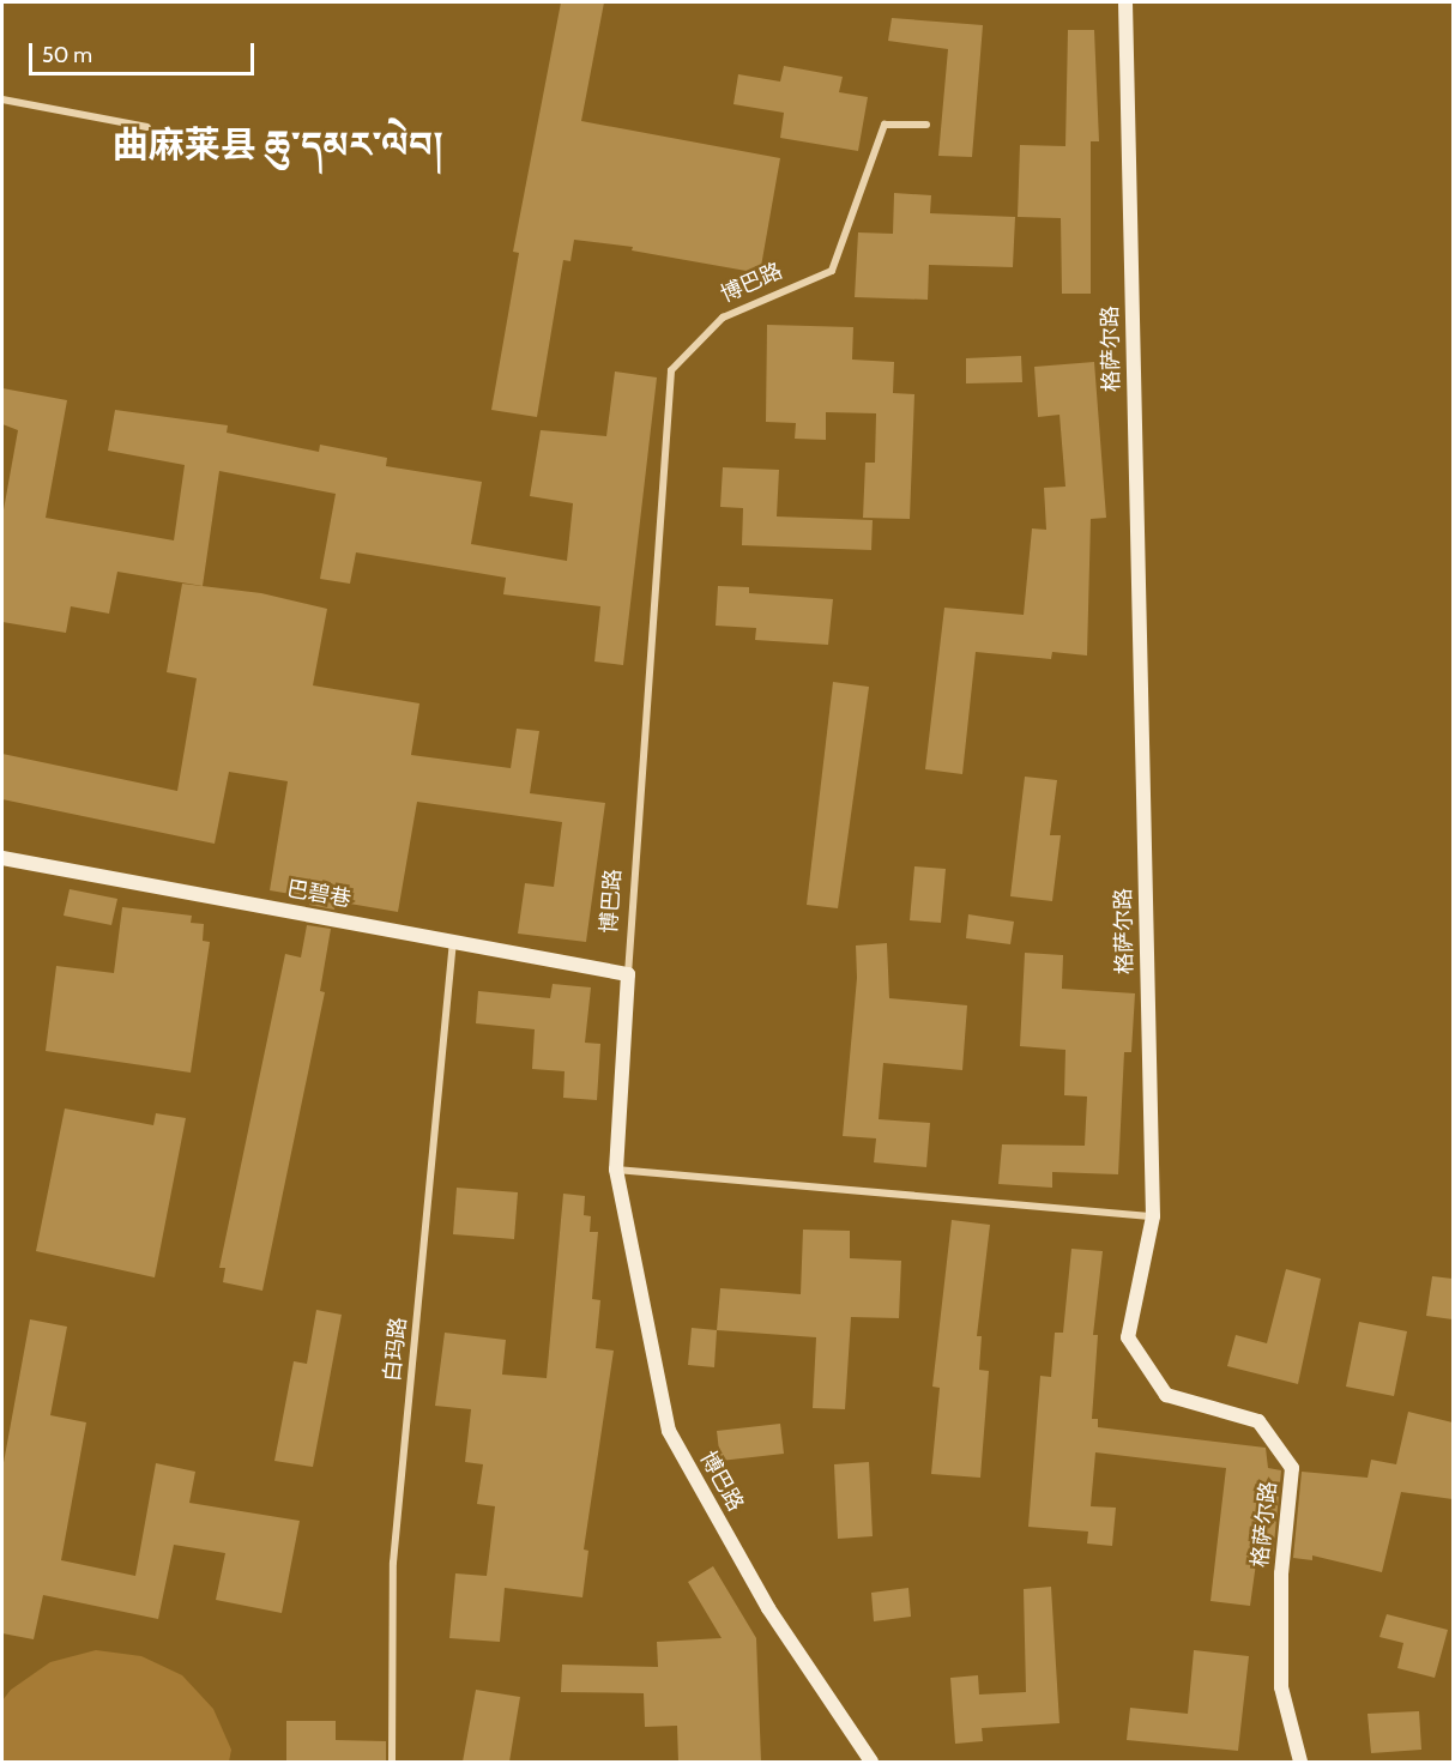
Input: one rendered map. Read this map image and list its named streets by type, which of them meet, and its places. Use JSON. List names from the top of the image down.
{
  "streets": {
    "street": [
      "博巴路",
      "格萨尔路",
      "巴碧巷",
      "白玛路"
    ]
  },
  "crossings": [
    ["博巴路", "巴碧巷"],
    ["巴碧巷", "白玛路"]
  ],
  "districts": ["曲麻莱县 ཆུ་དམར་ལེབ།"],
  "scale_bar": "50 m"
}
